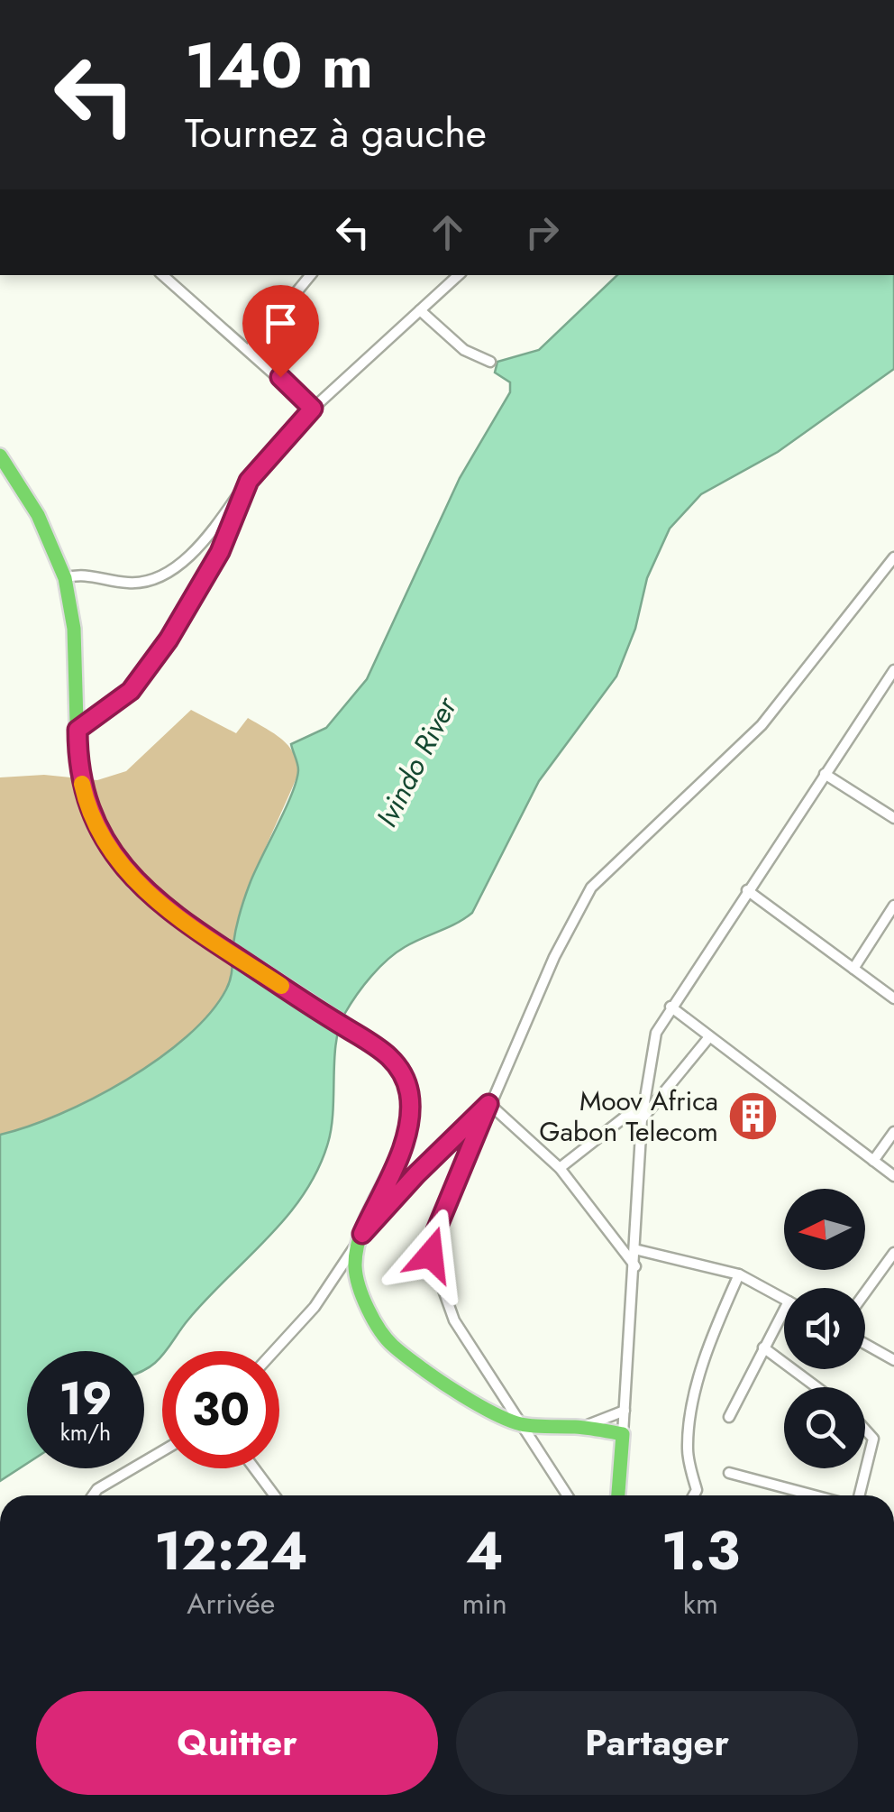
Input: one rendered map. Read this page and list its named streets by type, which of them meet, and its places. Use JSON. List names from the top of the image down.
{
  "water": ["Ivindo River"],
  "places": {
    "building": ["Moov Africa Gabon Telecom"]
  },
  "north": "left",
  "page": {
    "turn": ["140 m", "Tournez à gauche"],
    "speed": "19 km/h",
    "limit": "30",
    "eta": [
      "12:24",
      "Arrivée",
      "4",
      "min",
      "1.3",
      "km"
    ],
    "buttons": ["Quitter", "Partager"]
  }
}
